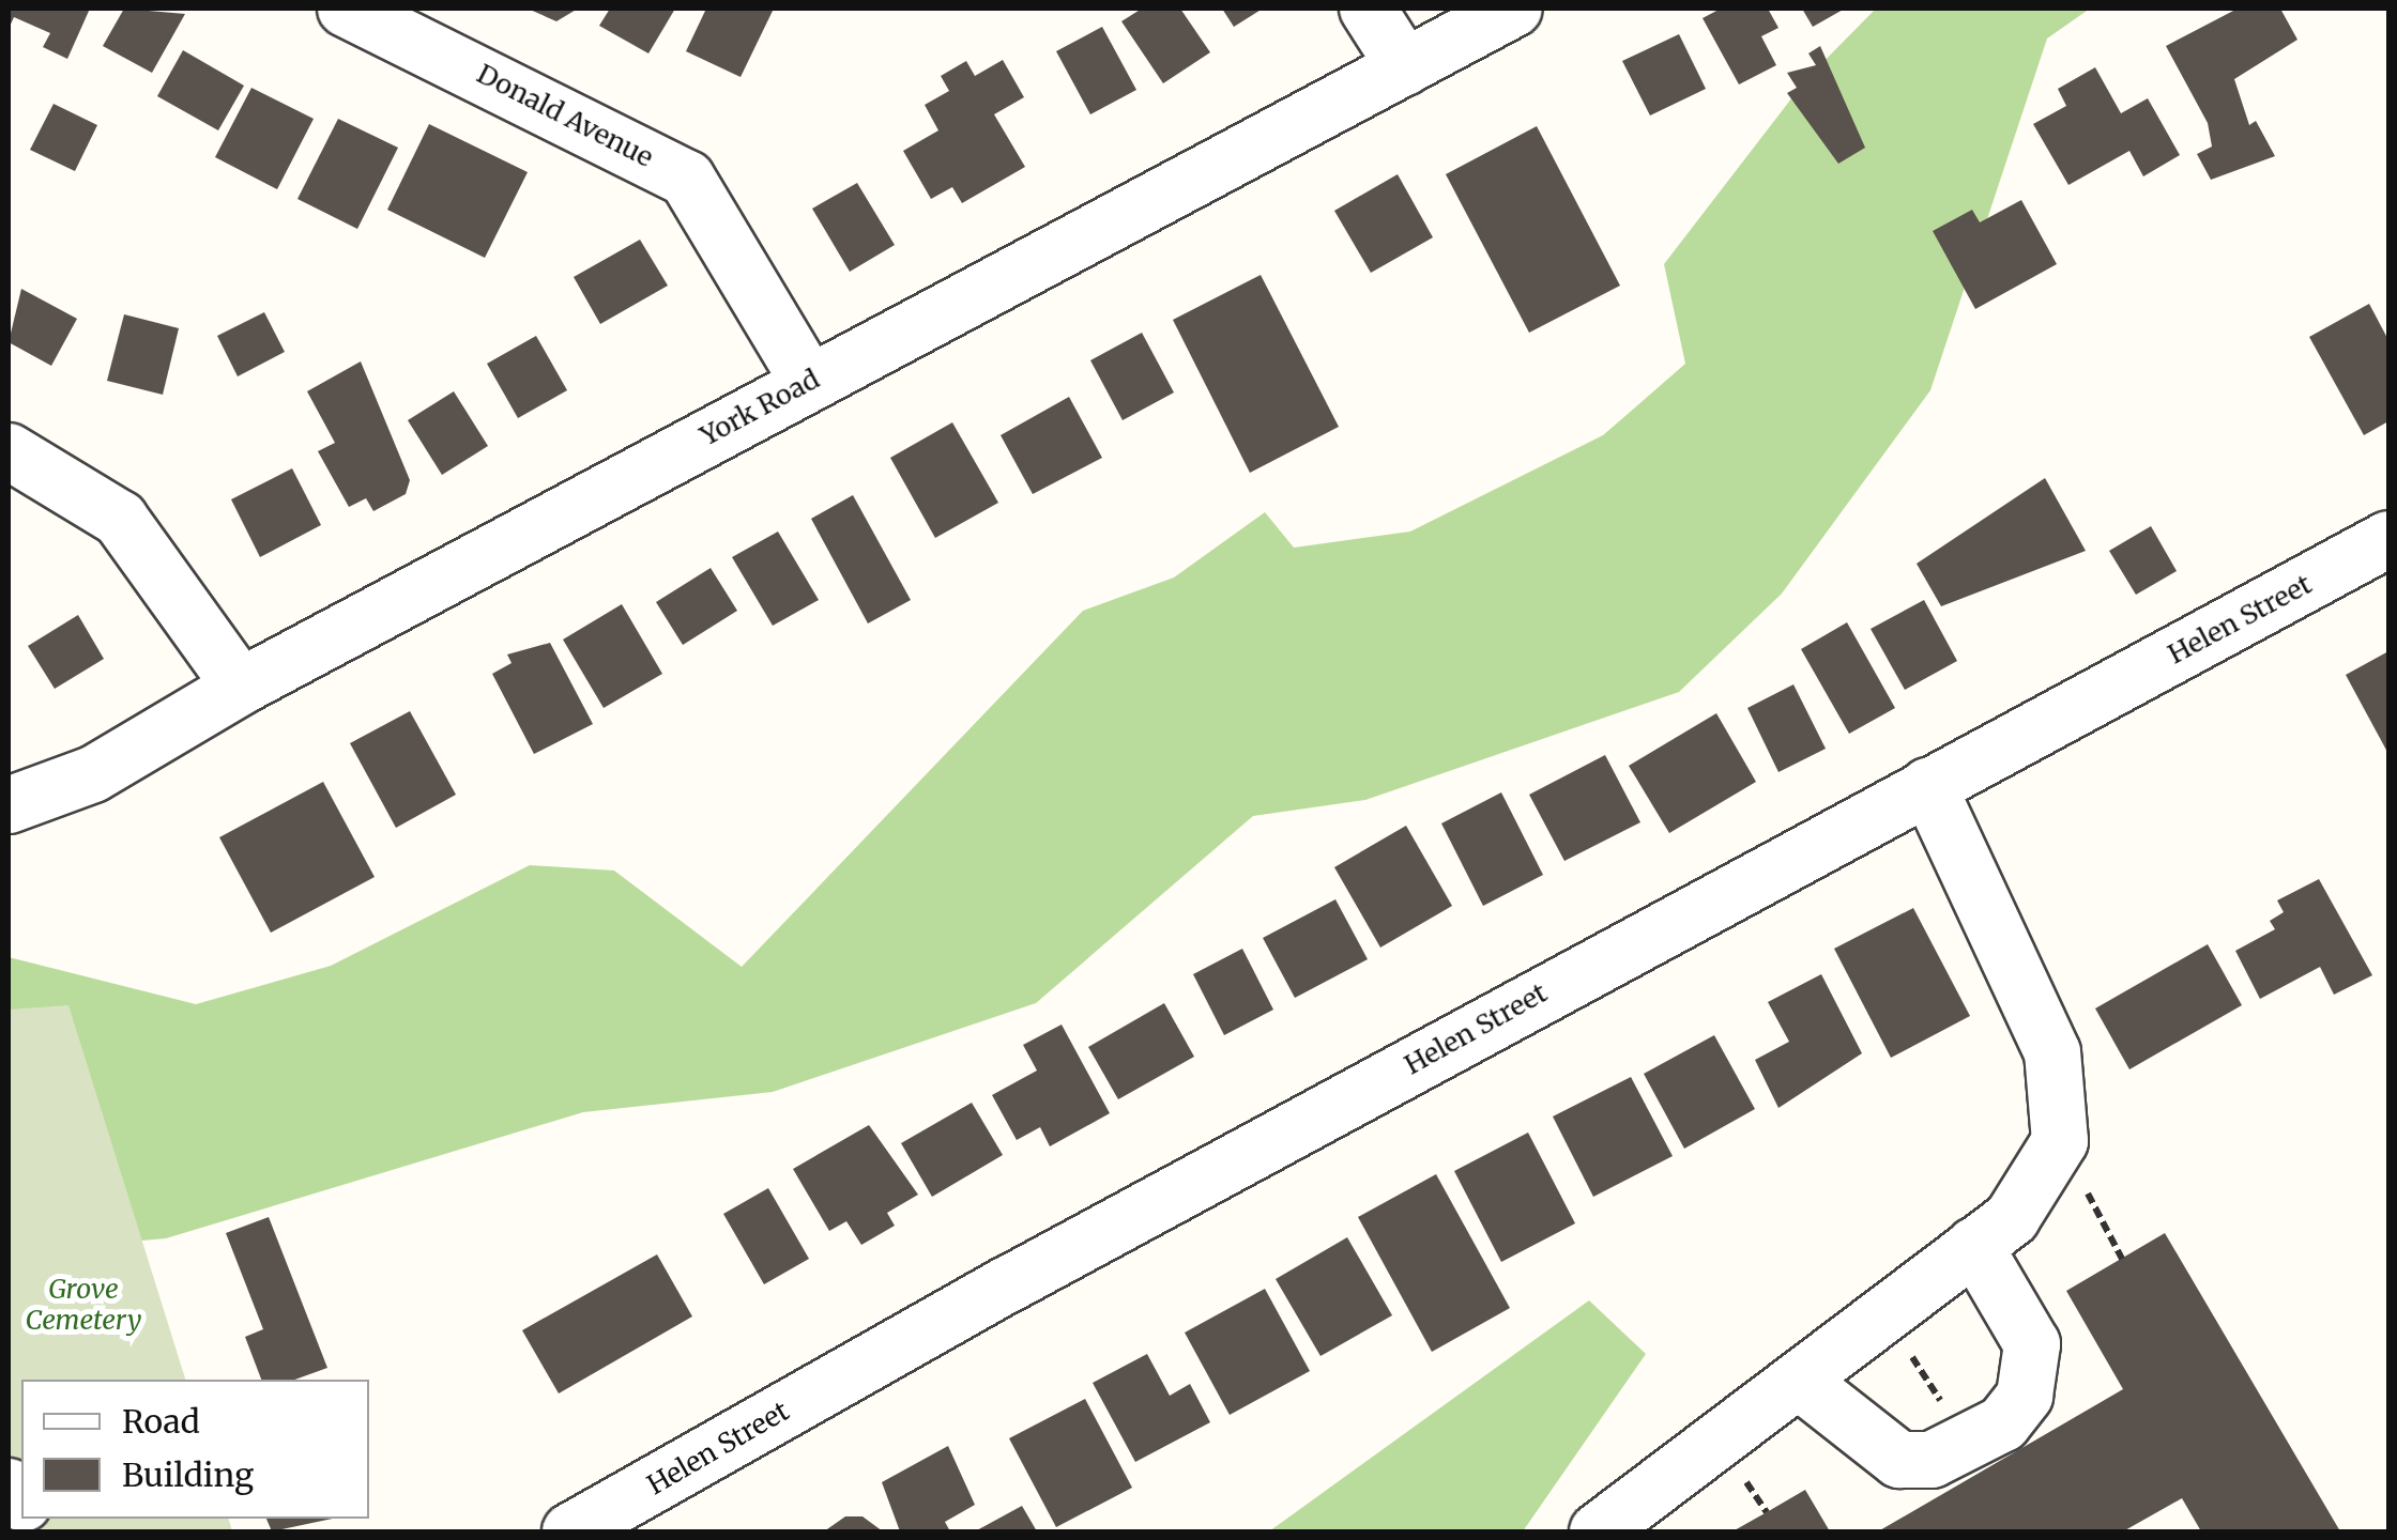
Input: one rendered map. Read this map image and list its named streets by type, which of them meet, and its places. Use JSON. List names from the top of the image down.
{
  "streets": {
    "street": ["Donald Avenue", "York Road", "Helen Street"]
  },
  "crossings": [
    ["Donald Avenue", "York Road"]
  ],
  "parks": ["Grove Cemetery"],
  "legend": ["Road", "Building"]
}
